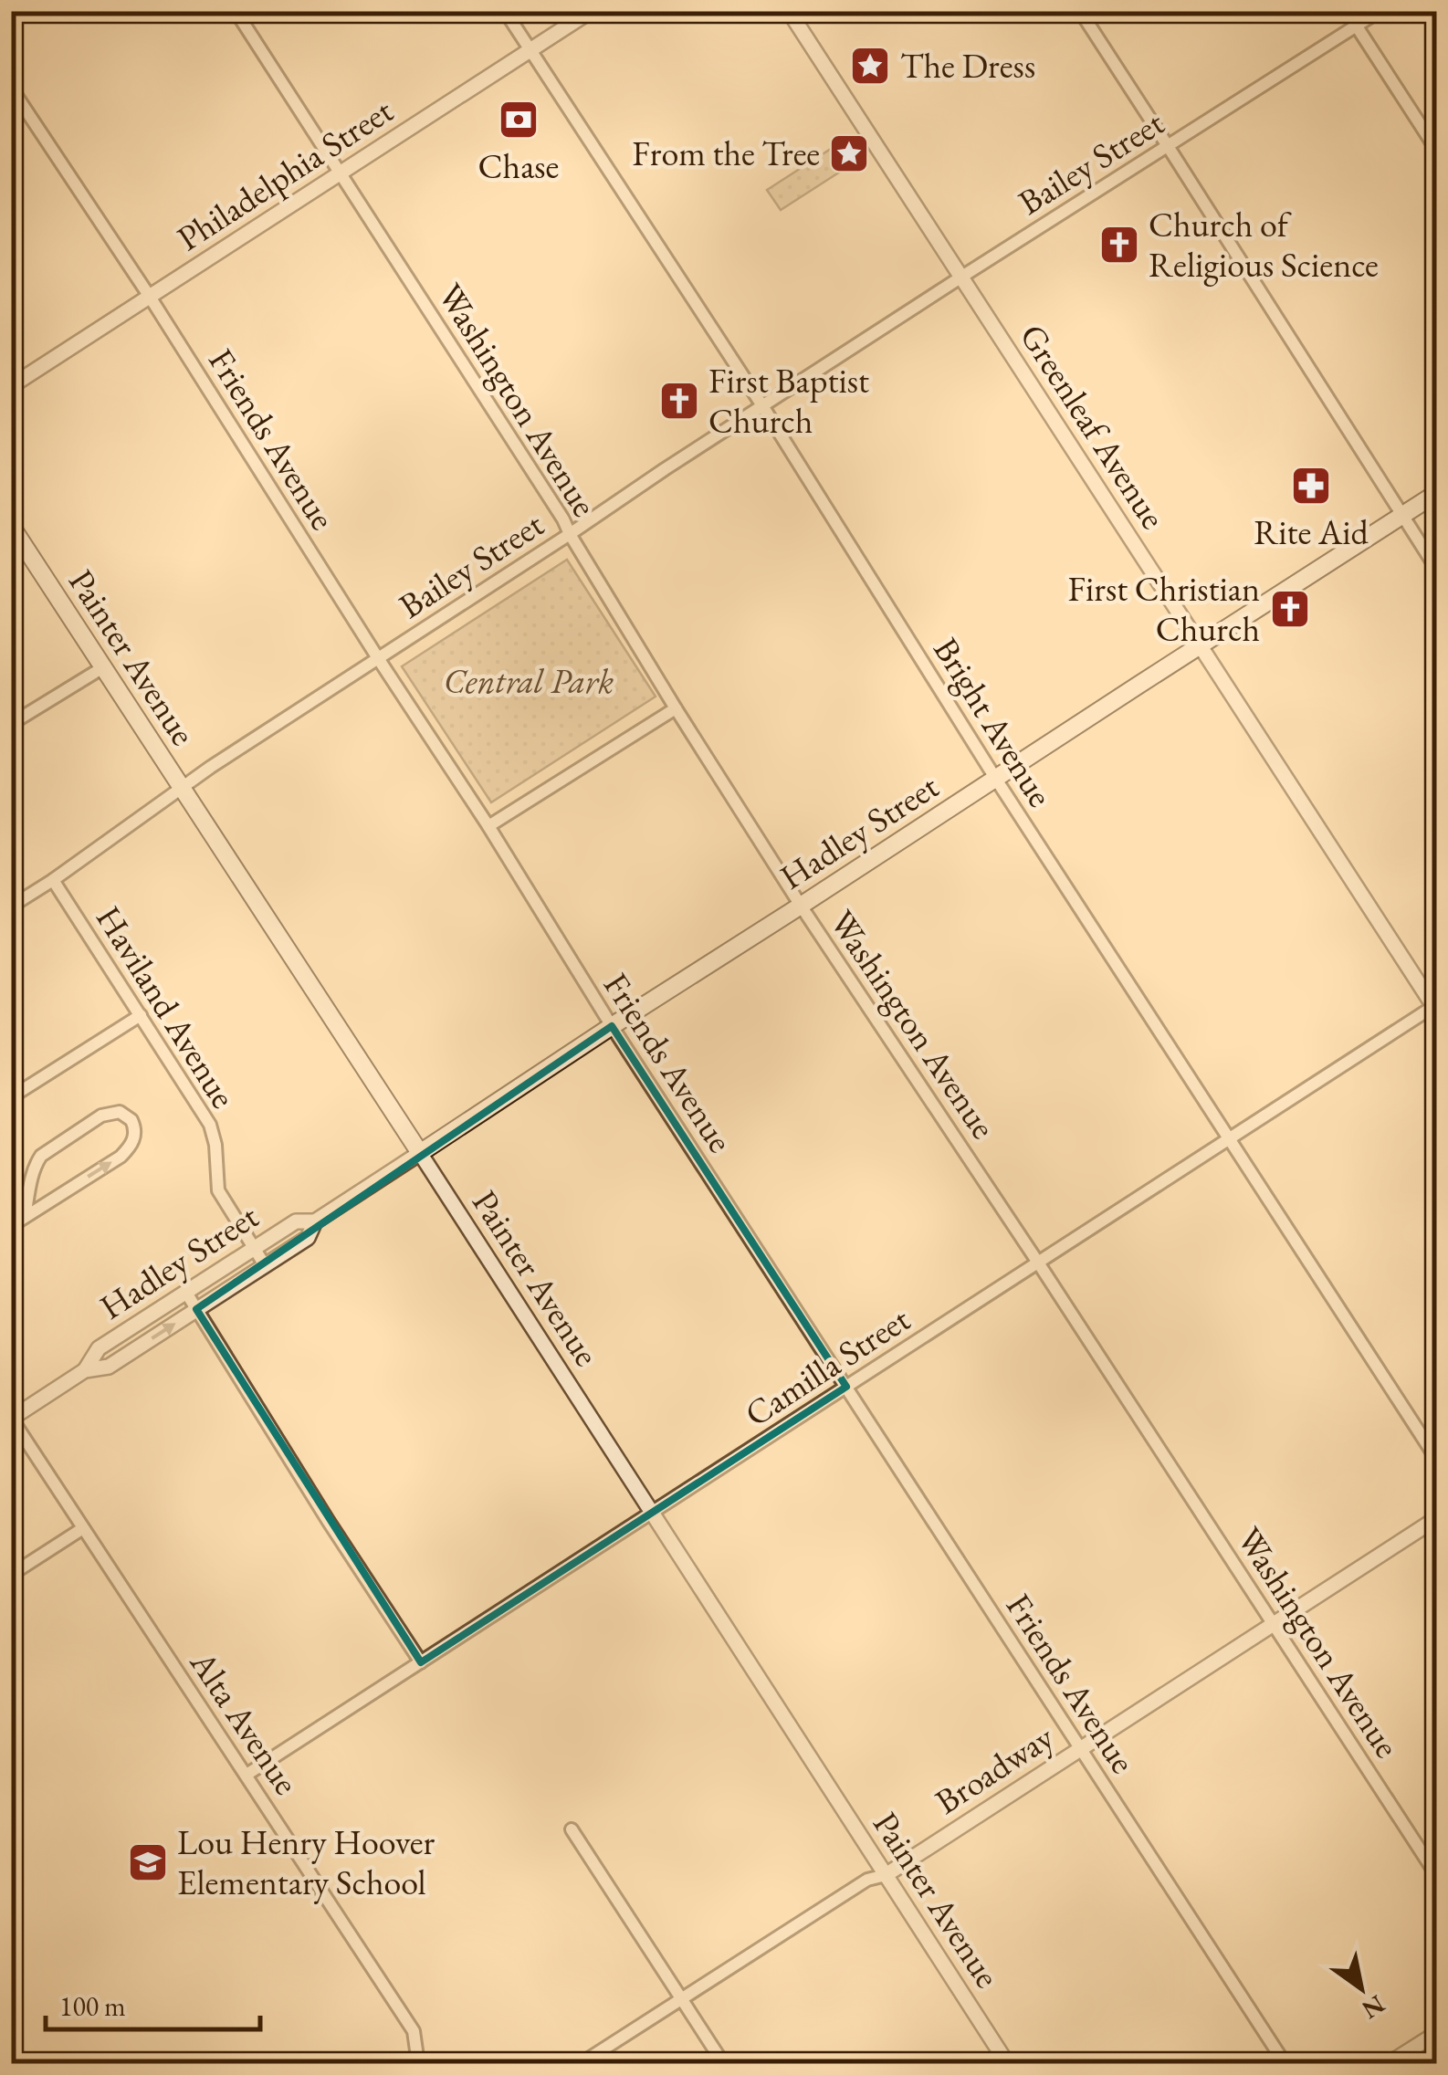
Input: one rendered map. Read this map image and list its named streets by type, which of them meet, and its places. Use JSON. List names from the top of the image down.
{
  "streets": {
    "main road": ["Painter Avenue", "Hadley Street"],
    "street": [
      "Bailey Street",
      "Philadelphia Street",
      "Washington Avenue",
      "Greenleaf Avenue",
      "Friends Avenue",
      "Bright Avenue",
      "Haviland Avenue",
      "Camilla Street",
      "Alta Avenue",
      "Broadway"
    ]
  },
  "crossings": [
    ["Bailey Street", "Washington Avenue"],
    ["Bailey Street", "Greenleaf Avenue"],
    ["Bailey Street", "Friends Avenue"],
    ["Bailey Street", "Painter Avenue"],
    ["Bailey Street", "Bright Avenue"],
    ["Bailey Street", "Haviland Avenue"],
    ["Philadelphia Street", "Washington Avenue"],
    ["Philadelphia Street", "Friends Avenue"],
    ["Philadelphia Street", "Bright Avenue"],
    ["Washington Avenue", "Hadley Street"],
    ["Washington Avenue", "Camilla Street"],
    ["Washington Avenue", "Broadway"],
    ["Greenleaf Avenue", "Hadley Street"],
    ["Greenleaf Avenue", "Camilla Street"],
    ["Friends Avenue", "Hadley Street"],
    ["Friends Avenue", "Camilla Street"],
    ["Friends Avenue", "Broadway"],
    ["Painter Avenue", "Hadley Street"],
    ["Painter Avenue", "Camilla Street"],
    ["Painter Avenue", "Broadway"],
    ["Bright Avenue", "Hadley Street"],
    ["Bright Avenue", "Camilla Street"],
    ["Hadley Street", "Haviland Avenue"],
    ["Hadley Street", "Alta Avenue"],
    ["Camilla Street", "Alta Avenue"]
  ],
  "parks": ["Central Park"],
  "places": {
    "place": ["The Dress", "From the Tree"],
    "bank": ["Chase"],
    "church": ["Church of Religious Science", "First Baptist Church", "First Christian Church"],
    "pharmacy": ["Rite Aid"],
    "school or university": ["Lou Henry Hoover Elementary School"]
  },
  "scale_bar": "100 m",
  "north": "bottom right"
}
